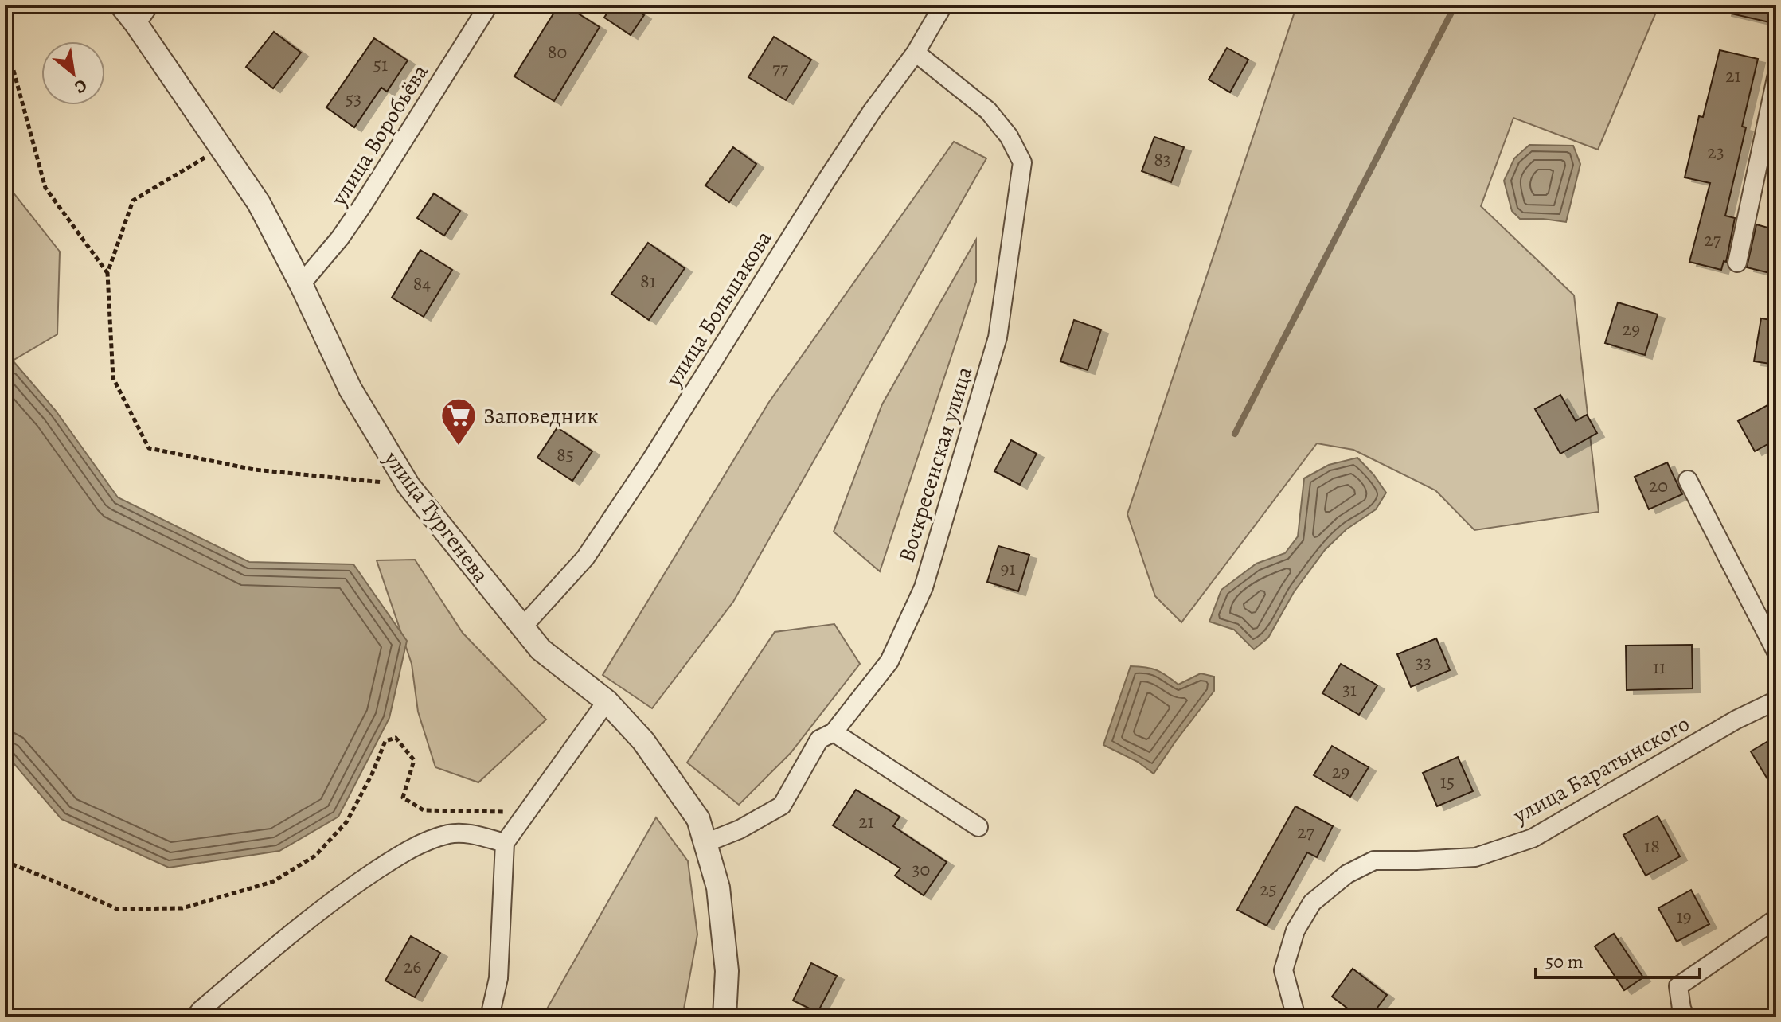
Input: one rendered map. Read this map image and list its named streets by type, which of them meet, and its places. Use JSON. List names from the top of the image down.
{
  "streets": {
    "street": [
      "улица Воробьёва",
      "улица Большакова",
      "Воскресенская улица",
      "улица Тургенева",
      "улица Баратынского"
    ]
  },
  "crossings": [
    ["улица Воробьёва", "улица Тургенева"],
    ["улица Большакова", "Воскресенская улица"],
    ["улица Большакова", "улица Тургенева"],
    ["Воскресенская улица", "улица Тургенева"]
  ],
  "places": {
    "supermarket": ["Заповедник"]
  },
  "house_numbers": [
    "80",
    "51",
    "77",
    "21",
    "53",
    "23",
    "83",
    "27",
    "81",
    "84",
    "29",
    "85",
    "20",
    "91",
    "33",
    "11",
    "31",
    "29",
    "15",
    "21",
    "27",
    "18",
    "30",
    "25",
    "19",
    "26"
  ],
  "scale_bar": "50 m",
  "north": "bottom right"
}
